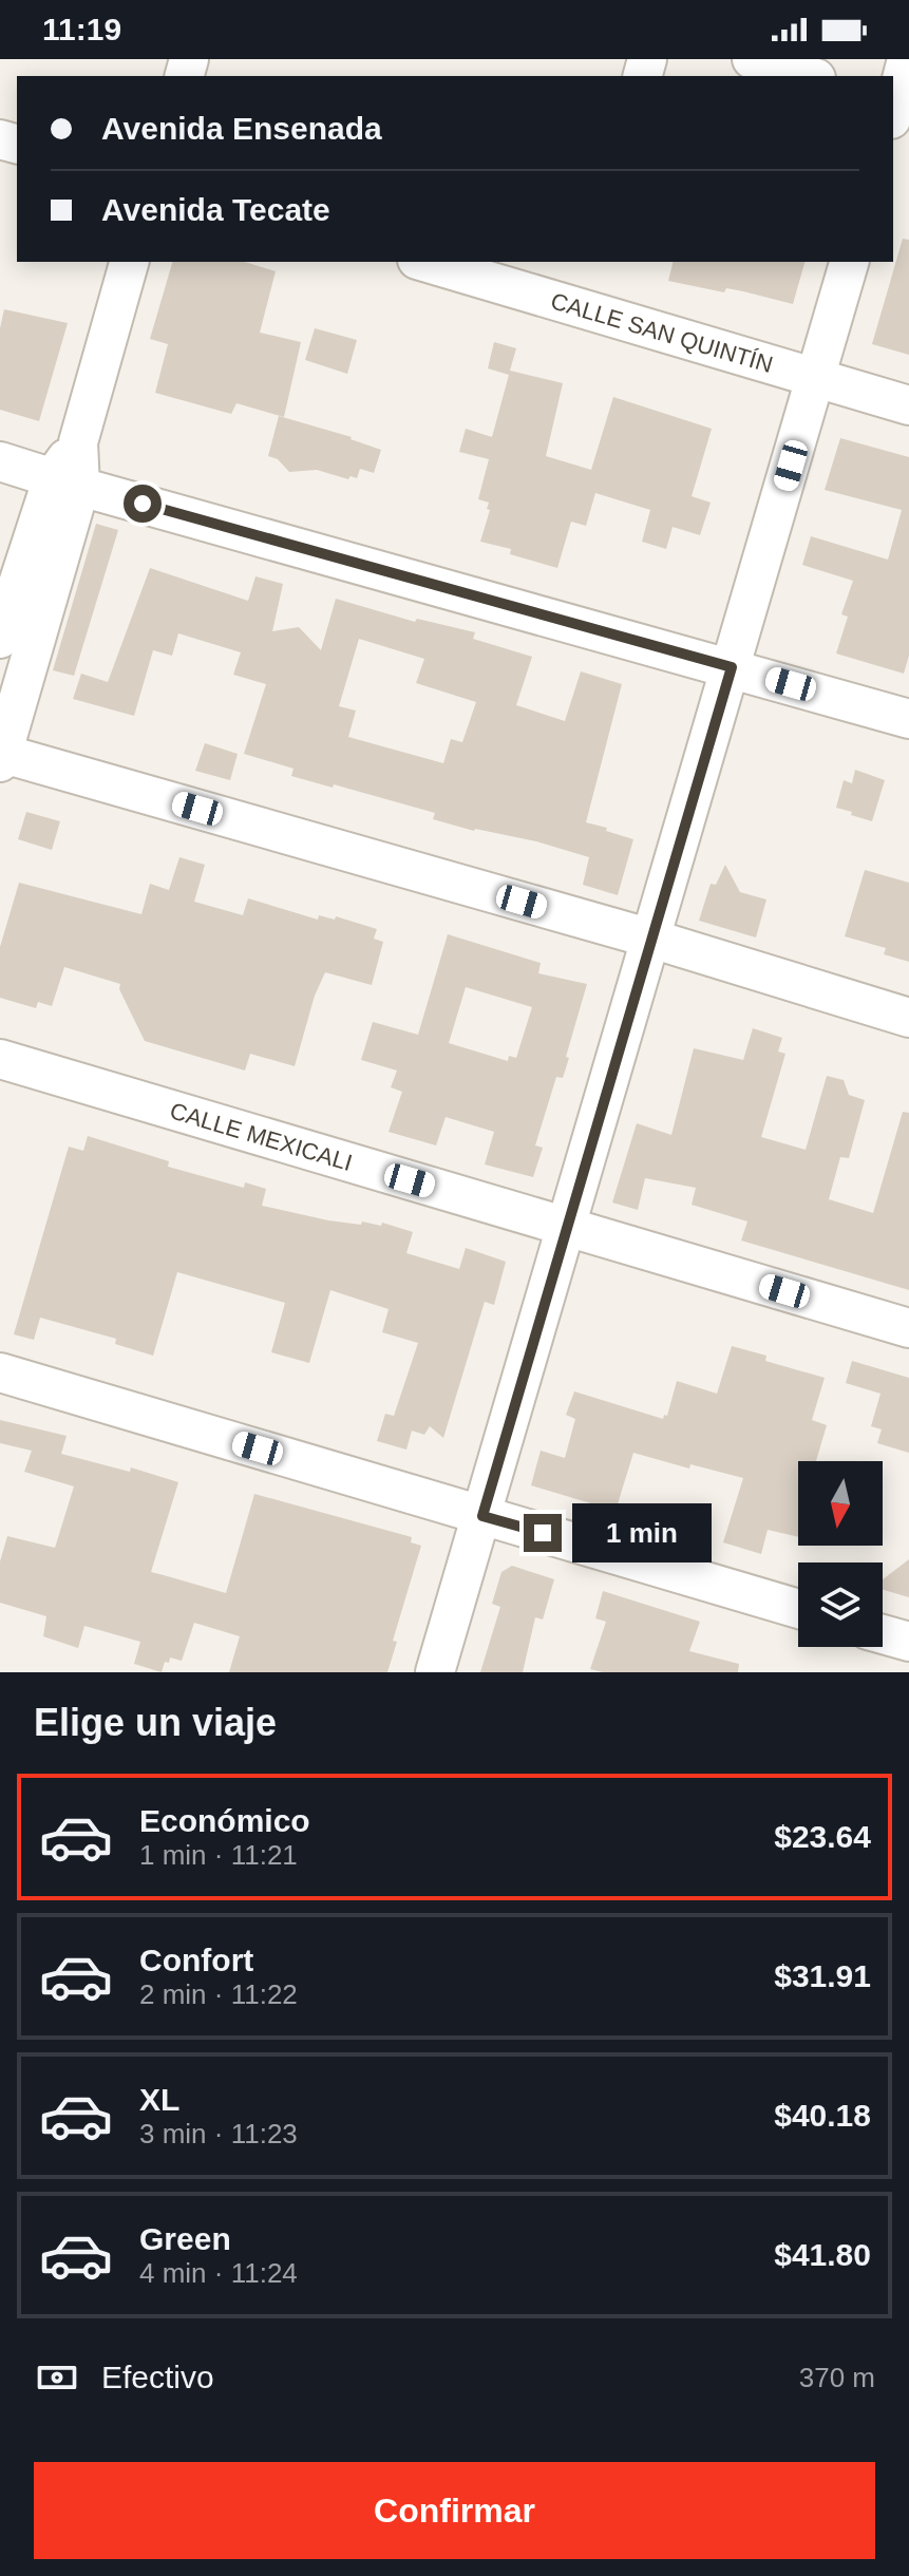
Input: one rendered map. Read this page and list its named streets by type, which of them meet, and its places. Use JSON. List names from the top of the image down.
{
  "streets": {
    "street": ["CALLE SAN QUINTÍN", "CALLE MEXICALI"]
  },
  "north": "bottom",
  "page": {
    "status": "11:19",
    "banner": ["Avenida Ensenada", "Avenida Tecate"],
    "bubble": "1 min",
    "heading": "Elige un viaje",
    "list": [
      {
        "name": "Económico",
        "note": "1 min · 11:21",
        "value": "$23.64"
      },
      {
        "name": "Confort",
        "note": "2 min · 11:22",
        "value": "$31.91"
      },
      {
        "name": "XL",
        "note": "3 min · 11:23",
        "value": "$40.18"
      },
      {
        "name": "Green",
        "note": "4 min · 11:24",
        "value": "$41.80"
      }
    ],
    "pay": ["Efectivo", "370 m"],
    "buttons": "Confirmar"
  }
}
